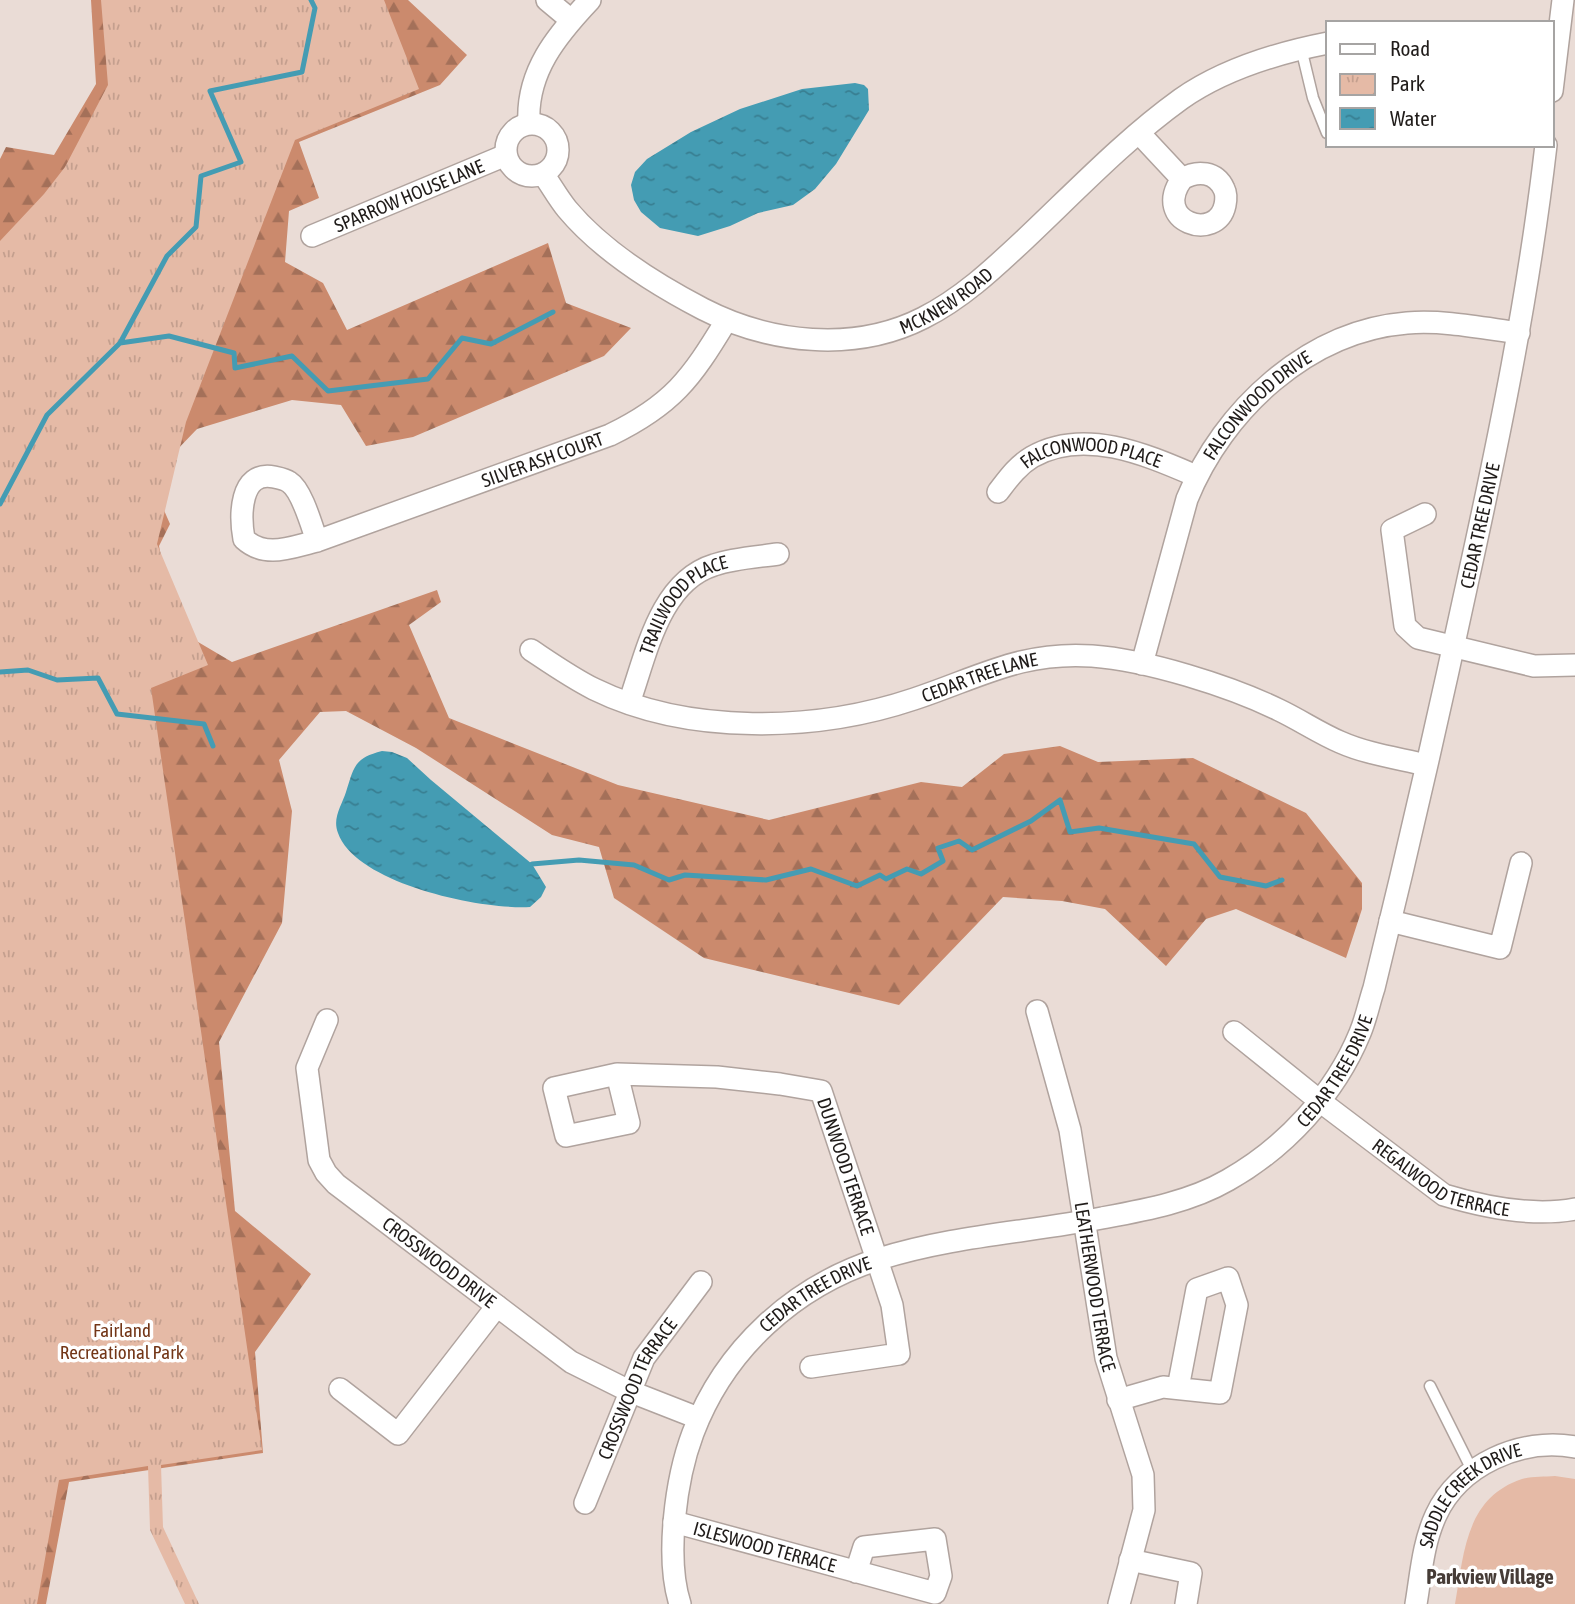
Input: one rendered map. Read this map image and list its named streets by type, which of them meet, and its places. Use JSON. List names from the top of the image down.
{
  "streets": {
    "street": [
      "SPARROW HOUSE LANE",
      "MCKNEW ROAD",
      "FALCONWOOD DRIVE",
      "SILVER ASH COURT",
      "FALCONWOOD PLACE",
      "CEDAR TREE DRIVE",
      "TRAILWOOD PLACE",
      "CEDAR TREE LANE",
      "DUNWOOD TERRACE",
      "REGALWOOD TERRACE",
      "CROSSWOOD DRIVE",
      "LEATHERWOOD TERRACE",
      "CROSSWOOD TERRACE",
      "SADDLE CREEK DRIVE",
      "ISLESWOOD TERRACE"
    ]
  },
  "crossings": [
    ["SPARROW HOUSE LANE", "MCKNEW ROAD"],
    ["MCKNEW ROAD", "SILVER ASH COURT"],
    ["FALCONWOOD DRIVE", "FALCONWOOD PLACE"],
    ["FALCONWOOD DRIVE", "CEDAR TREE DRIVE"],
    ["FALCONWOOD DRIVE", "CEDAR TREE LANE"],
    ["CEDAR TREE DRIVE", "CEDAR TREE LANE"],
    ["CEDAR TREE DRIVE", "DUNWOOD TERRACE"],
    ["CEDAR TREE DRIVE", "REGALWOOD TERRACE"],
    ["CEDAR TREE DRIVE", "CROSSWOOD DRIVE"],
    ["CEDAR TREE DRIVE", "LEATHERWOOD TERRACE"],
    ["CEDAR TREE DRIVE", "ISLESWOOD TERRACE"],
    ["TRAILWOOD PLACE", "CEDAR TREE LANE"],
    ["CROSSWOOD DRIVE", "CROSSWOOD TERRACE"]
  ],
  "districts": ["Parkview Village"],
  "parks": ["Fairland Recreational Park"],
  "legend": ["Road", "Park", "Water"]
}
